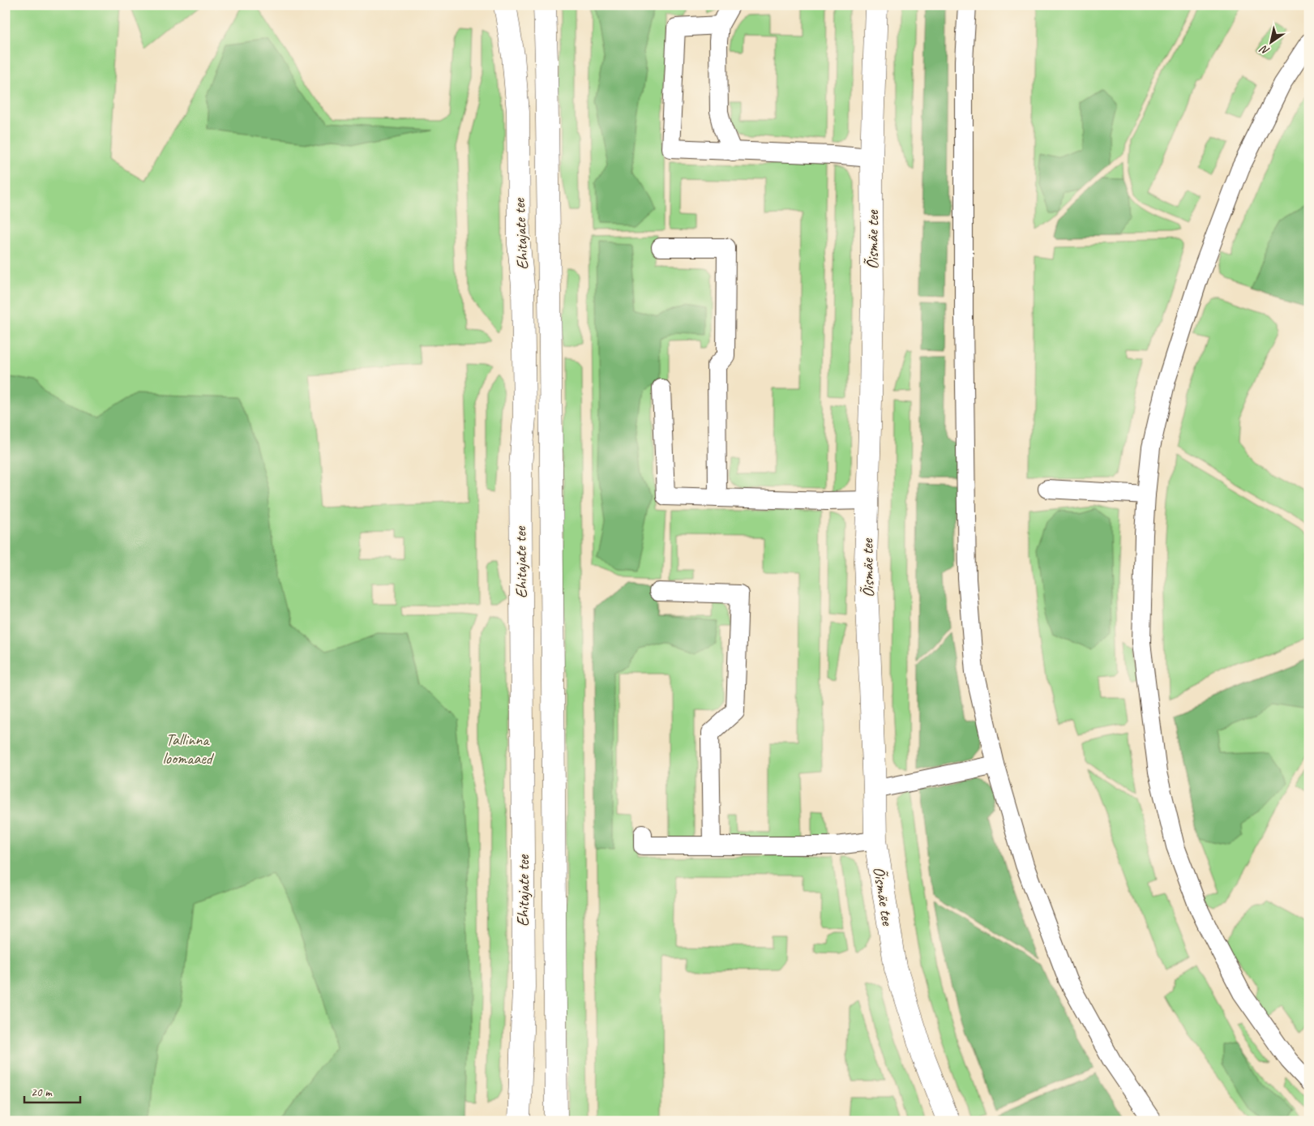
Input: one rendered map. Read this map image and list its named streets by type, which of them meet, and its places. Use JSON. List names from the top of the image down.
{
  "streets": {
    "main road": ["Ehitajate tee", "Õismäe tee"]
  },
  "parks": ["Tallinna loomaaed"],
  "scale_bar": "20 m",
  "north": "bottom left"
}
